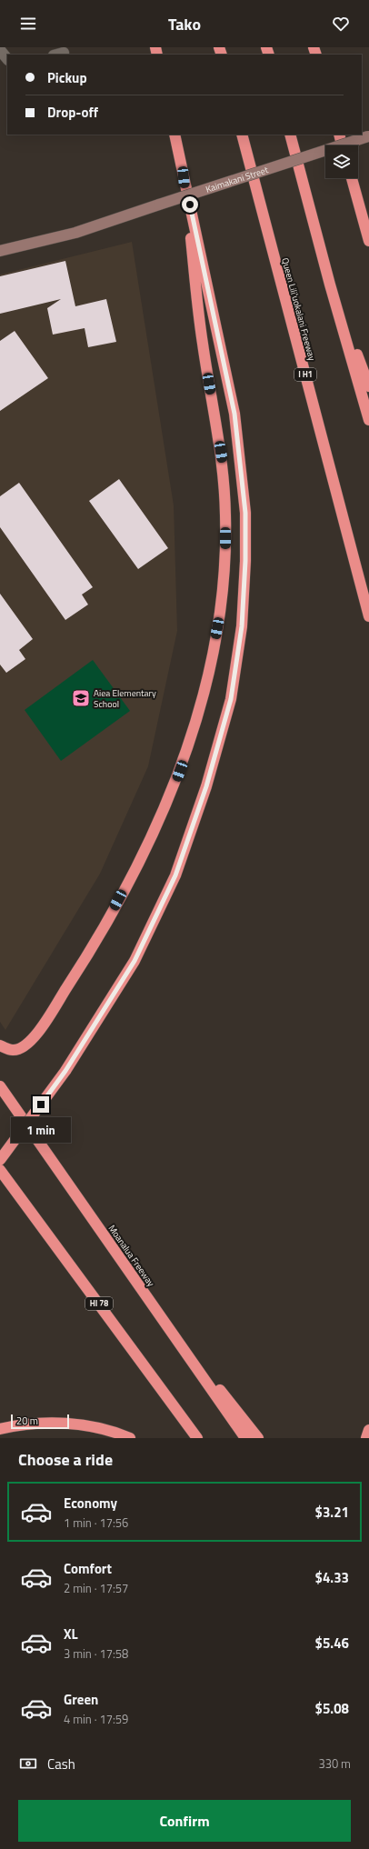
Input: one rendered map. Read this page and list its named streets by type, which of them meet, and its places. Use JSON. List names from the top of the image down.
{
  "streets": {
    "highway": [
      "Queen Liliʻuokalani Freeway",
      "I H1",
      "Moanalua Freeway",
      "HI 78"
    ],
    "street": ["Kaimakani Street"]
  },
  "places": {
    "school or university": ["Aiea Elementary School"]
  },
  "scale_bar": "20 m",
  "page": {
    "header": "Tako",
    "banner": ["Pickup", "Drop-off"],
    "bubble": "1 min",
    "scale": "20 m",
    "heading": "Choose a ride",
    "list": [
      {
        "name": "Economy",
        "note": "1 min · 17:56",
        "value": "$3.21"
      },
      {
        "name": "Comfort",
        "note": "2 min · 17:57",
        "value": "$4.33"
      },
      {
        "name": "XL",
        "note": "3 min · 17:58",
        "value": "$5.46"
      },
      {
        "name": "Green",
        "note": "4 min · 17:59",
        "value": "$5.08"
      }
    ],
    "pay": ["Cash", "330 m"],
    "buttons": "Confirm"
  }
}
